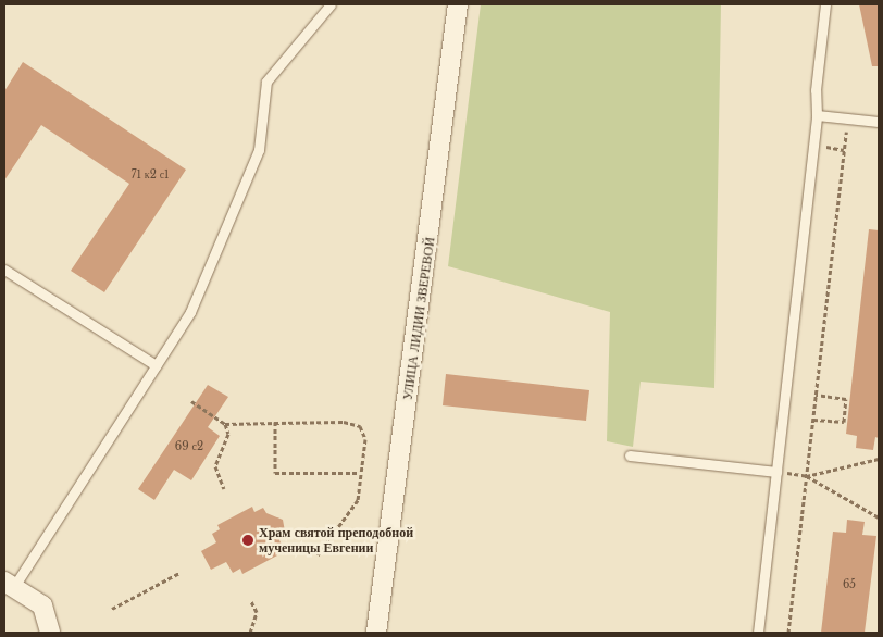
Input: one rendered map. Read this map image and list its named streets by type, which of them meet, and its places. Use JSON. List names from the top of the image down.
{
  "streets": {
    "street": ["УЛИЦА ЛИДИИ ЗВЕРЕВОЙ"]
  },
  "places": ["Храм святой преподобной мученицы Евгении"],
  "house_numbers": ["71 к2 с1", "69 с2", "65"]
}
